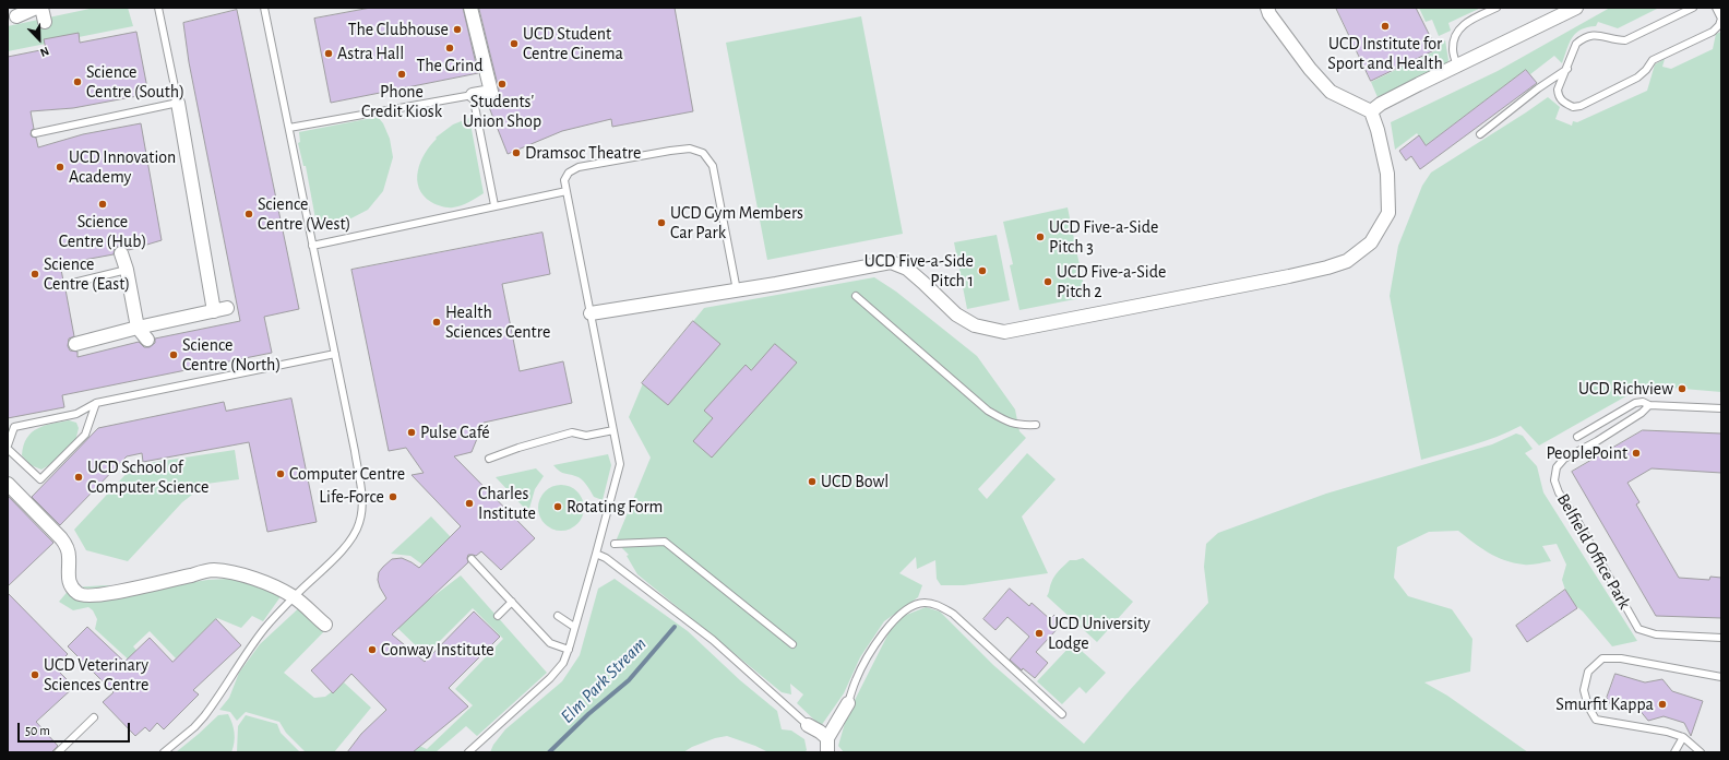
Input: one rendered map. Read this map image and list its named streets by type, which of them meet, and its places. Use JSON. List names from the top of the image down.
{
  "streets": {
    "lane": ["Belfield Office Park"]
  },
  "water": ["Elm Park Stream"],
  "places": [
    "UCD Institute for Sport and Health",
    "The Clubhouse",
    "UCD Student Centre Cinema",
    "The Grind",
    "Astra Hall",
    "Phone Credit Kiosk",
    "Science Centre (South)",
    "Students' Union Shop",
    "Dramsoc Theatre",
    "UCD Innovation Academy",
    "Science Centre (Hub)",
    "Science Centre (West)",
    "UCD Gym Members Car Park",
    "UCD Five-a-Side Pitch 3",
    "UCD Five-a-Side Pitch 1",
    "Science Centre (East)",
    "UCD Five-a-Side Pitch 2",
    "Health Sciences Centre",
    "Science Centre (North)",
    "UCD Richview",
    "Pulse Café",
    "PeoplePoint",
    "Computer Centre",
    "UCD School of Computer Science",
    "UCD Bowl",
    "Life-Force",
    "Charles Institute",
    "Rotating Form",
    "UCD University Lodge",
    "Conway Institute",
    "UCD Veterinary Sciences Centre",
    "Smurfit Kappa"
  ],
  "scale_bar": "50 m",
  "north": "bottom right"
}
